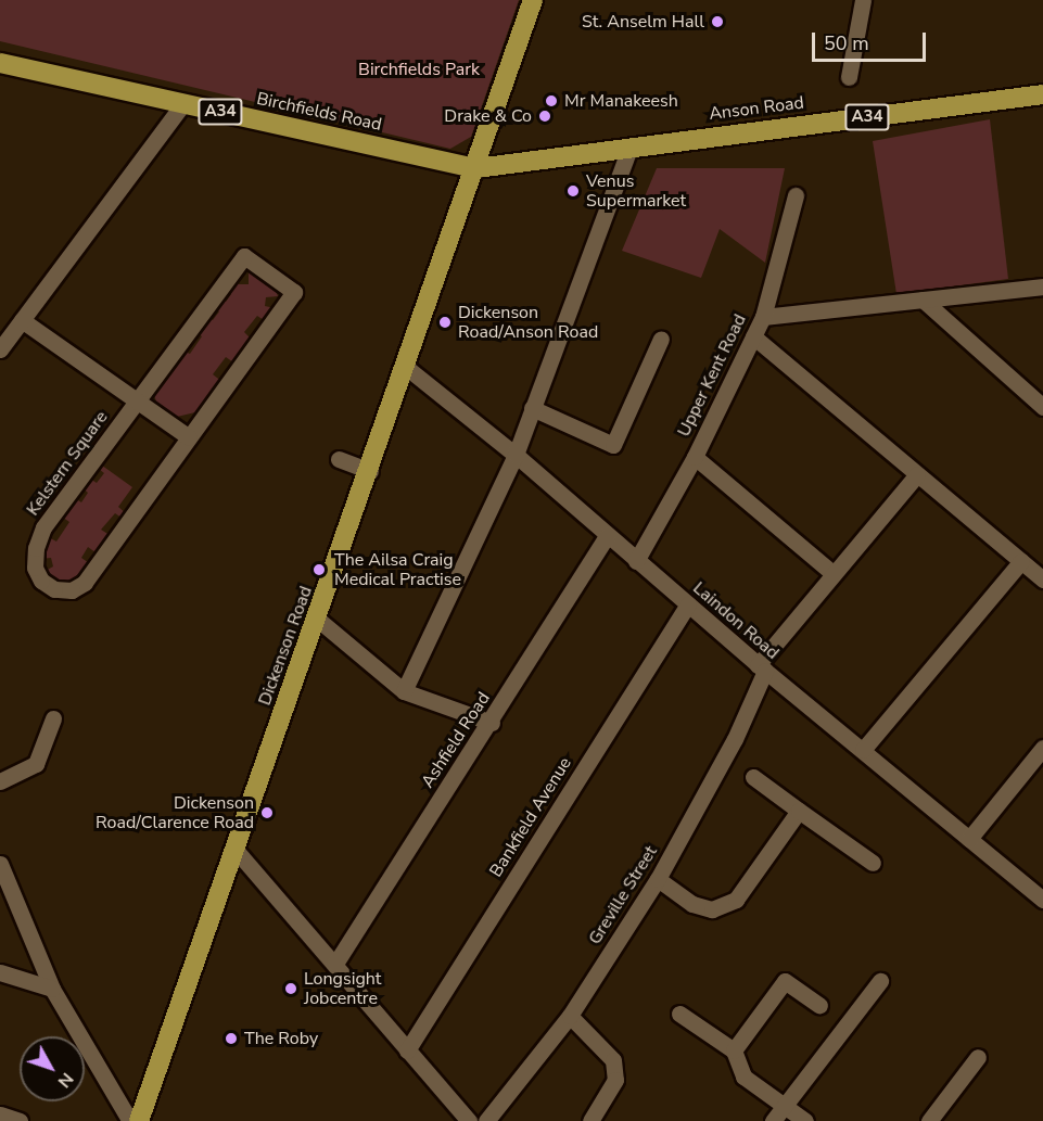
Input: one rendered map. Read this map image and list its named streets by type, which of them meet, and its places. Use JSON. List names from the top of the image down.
{
  "streets": {
    "highway": [
      "Anson Road",
      "A34",
      "Birchfields Road",
      "Dickenson Road"
    ],
    "street": [
      "Upper Kent Road",
      "Kelstern Square",
      "Laindon Road",
      "Ashfield Road",
      "Bankfield Avenue",
      "Greville Street"
    ]
  },
  "crossings": [
    ["Anson Road", "Birchfields Road"],
    ["Anson Road", "Dickenson Road"],
    ["Birchfields Road", "Dickenson Road"],
    ["Upper Kent Road", "Laindon Road"],
    ["Laindon Road", "Dickenson Road"],
    ["Laindon Road", "Ashfield Road"],
    ["Laindon Road", "Bankfield Avenue"],
    ["Laindon Road", "Greville Street"]
  ],
  "parks": ["Birchfields Park"],
  "places": [
    "St. Anselm Hall",
    "Mr Manakeesh",
    "Drake & Co",
    "Venus Supermarket",
    "Dickenson Road/Anson Road",
    "The Ailsa Craig Medical Practise",
    "Dickenson Road/Clarence Road",
    "Longsight Jobcentre",
    "The Roby"
  ],
  "scale_bar": "50 m",
  "north": "bottom right"
}
